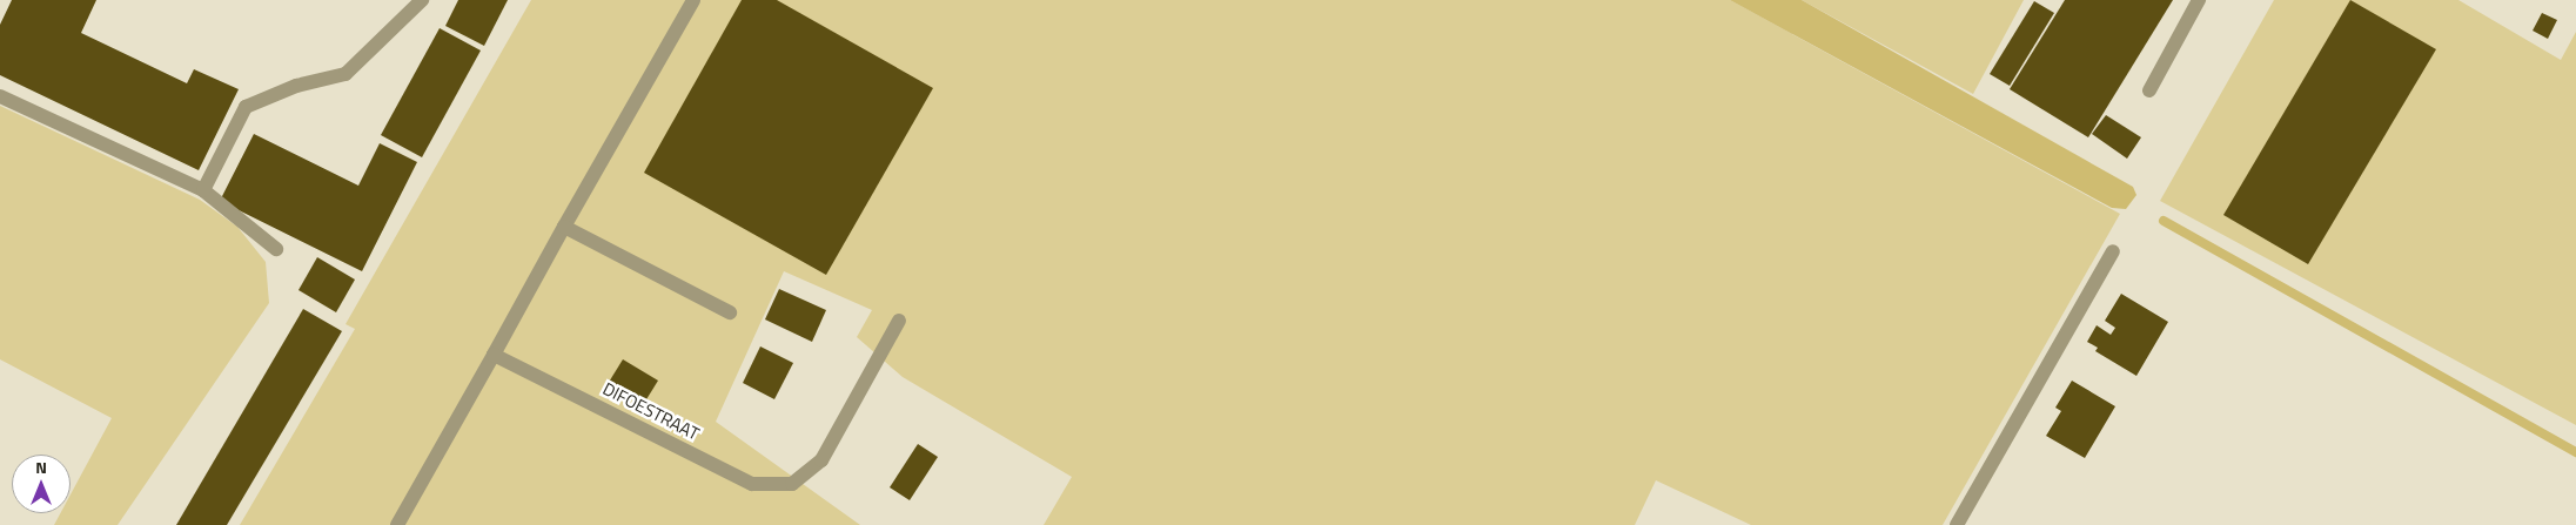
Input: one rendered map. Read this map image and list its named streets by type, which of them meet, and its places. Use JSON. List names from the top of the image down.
{
  "streets": {
    "lane": ["DIFOESTRAAT"]
  },
  "north": "top"
}
